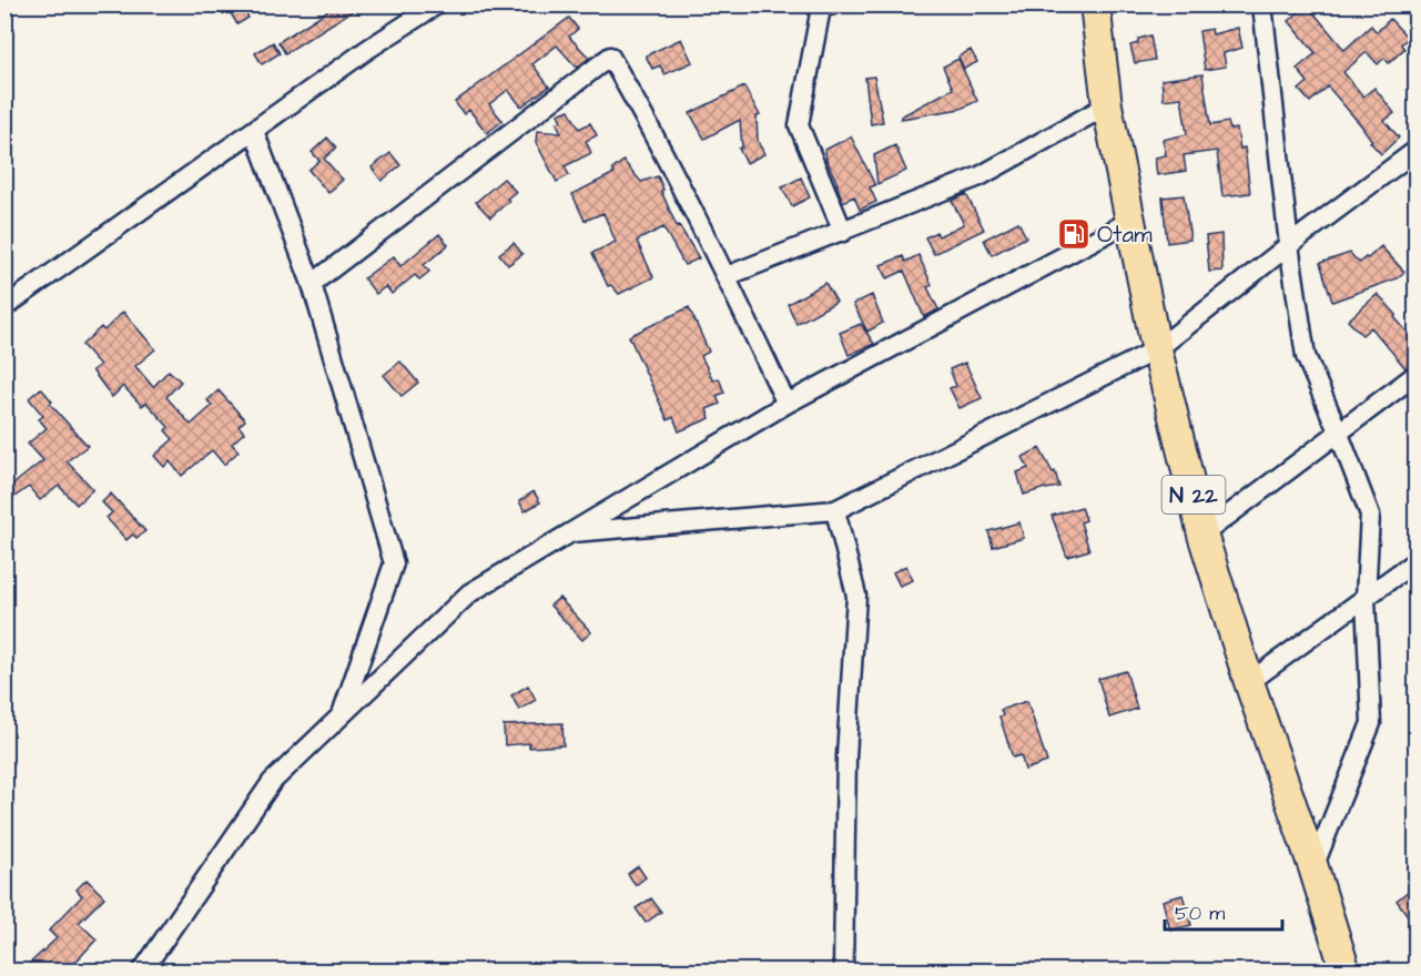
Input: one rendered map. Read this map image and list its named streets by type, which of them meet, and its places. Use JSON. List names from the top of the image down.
{
  "streets": {
    "main road": ["N 22"]
  },
  "places": {
    "fuel station": ["Otam"]
  },
  "scale_bar": "50 m"
}
